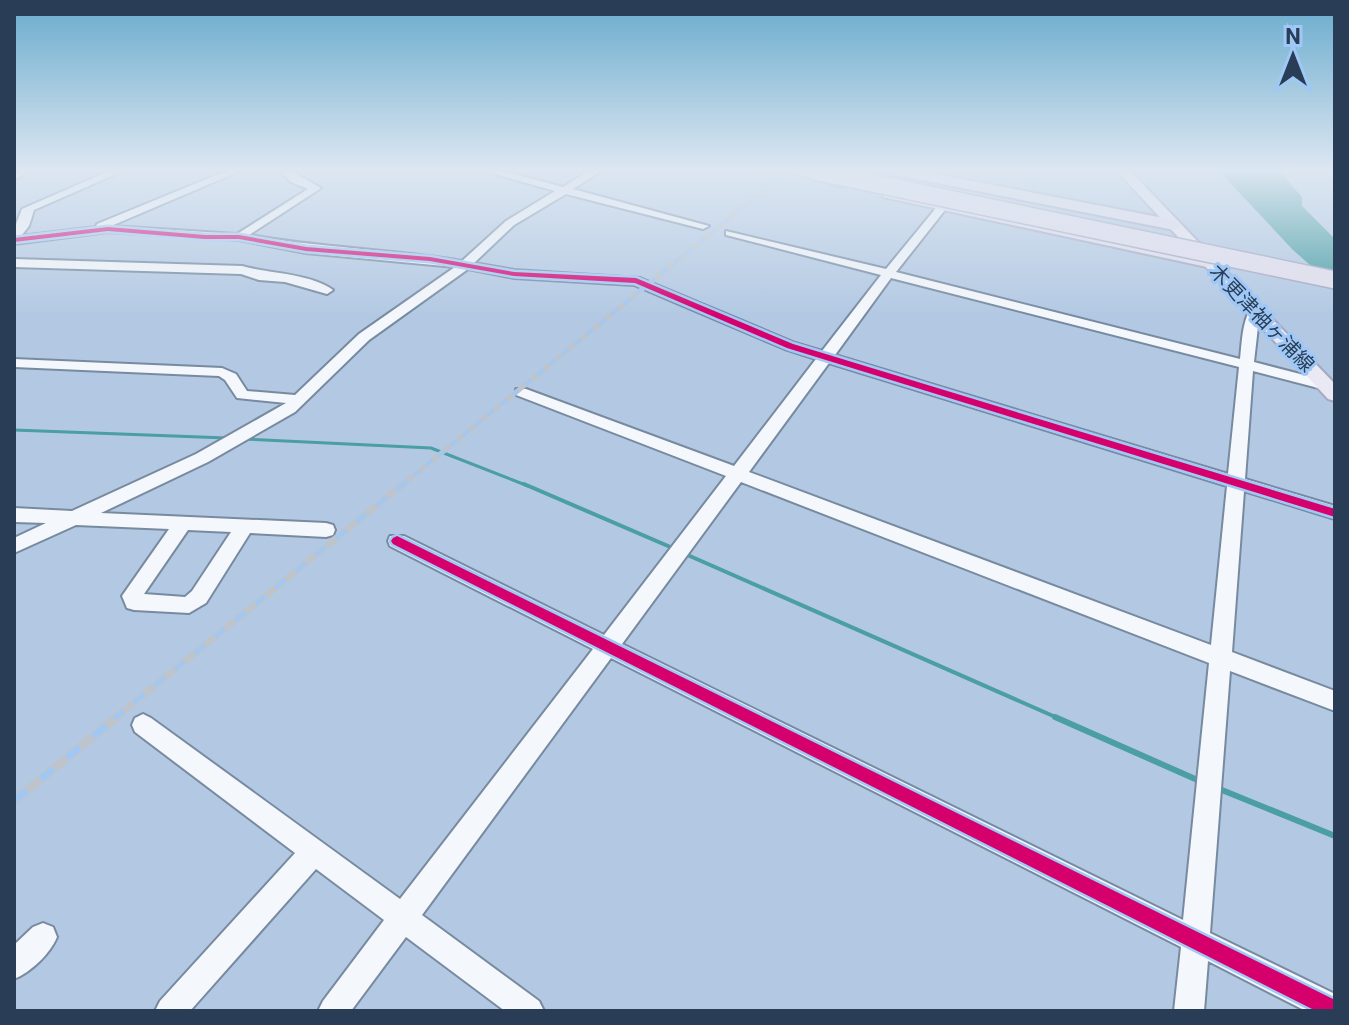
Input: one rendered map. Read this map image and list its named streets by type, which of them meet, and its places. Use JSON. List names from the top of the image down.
{
  "streets": {
    "main road": ["木更津袖ヶ浦線"]
  },
  "north": "top"
}
